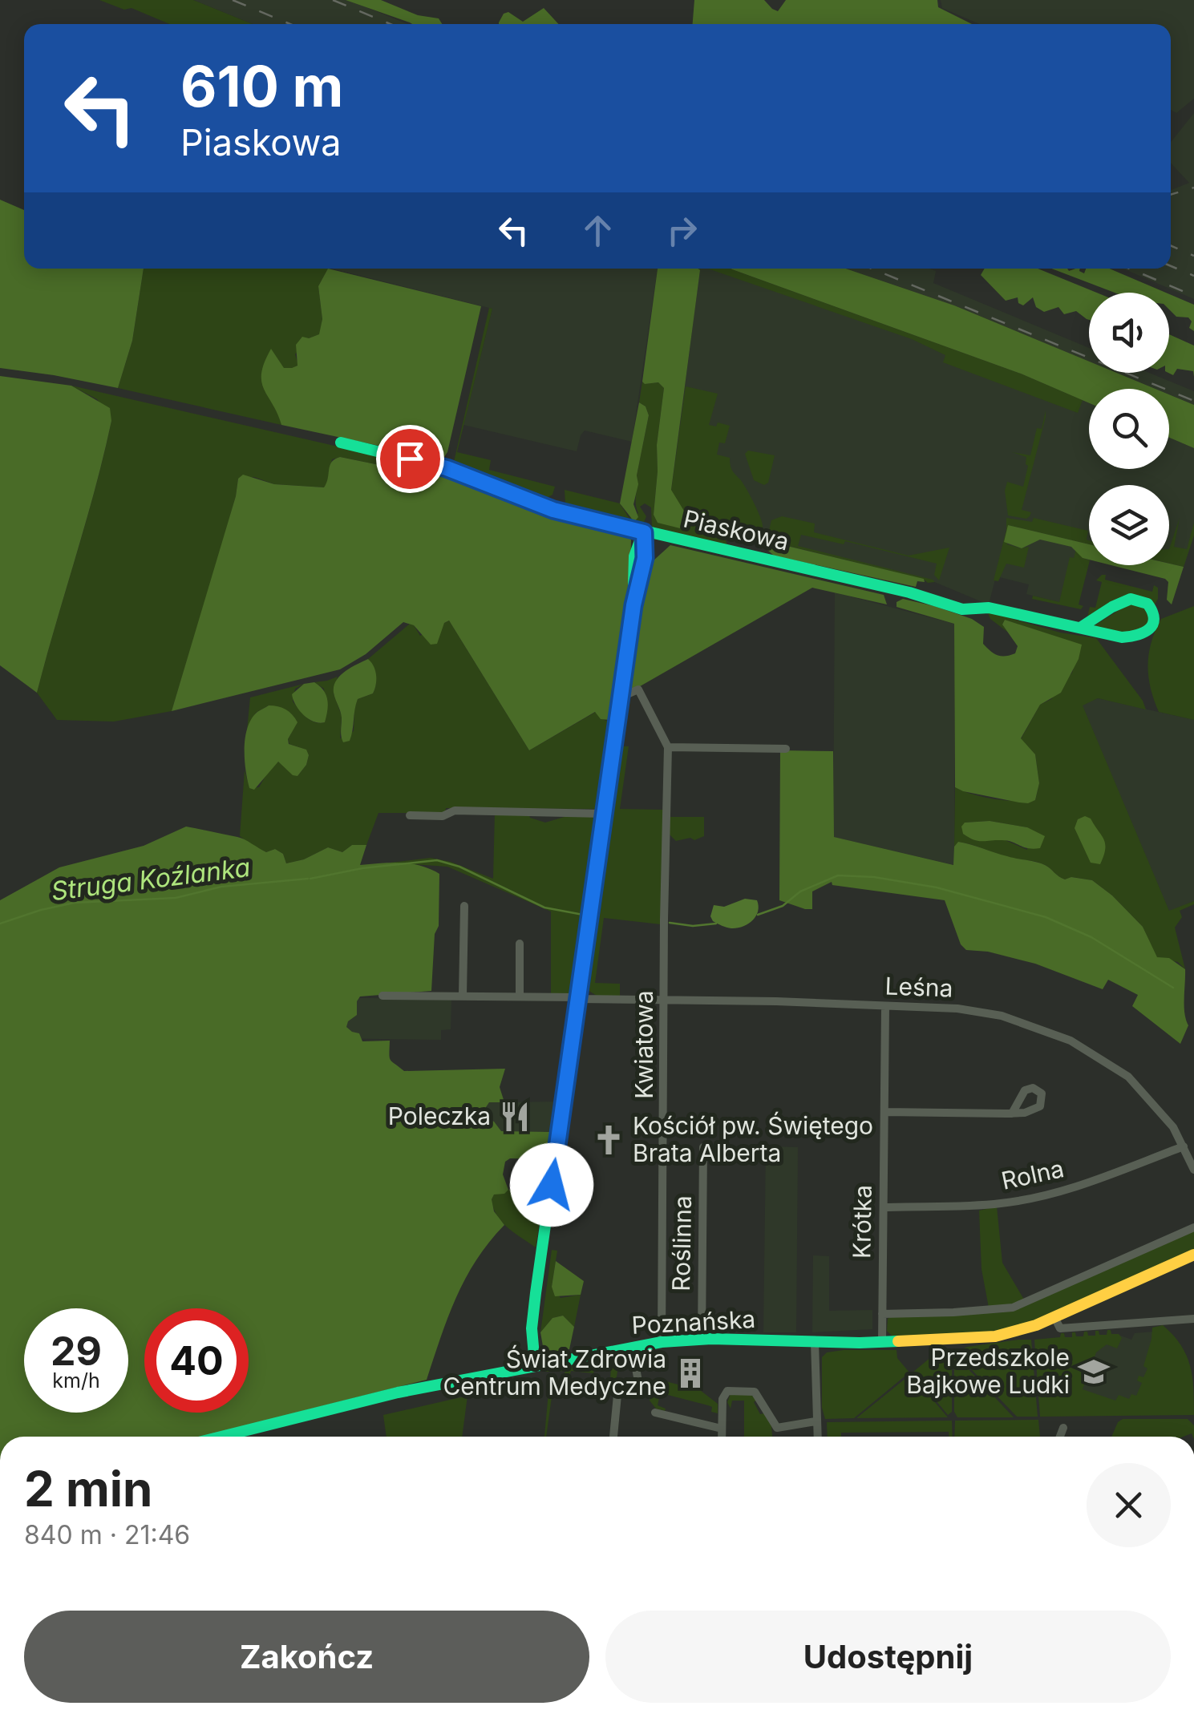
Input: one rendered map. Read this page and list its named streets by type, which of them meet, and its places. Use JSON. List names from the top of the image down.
{
  "streets": {
    "street": [
      "Piaskowa",
      "Leśna",
      "Kwiatowa",
      "Rolna",
      "Krótka",
      "Roślinna",
      "Poznańska"
    ]
  },
  "crossings": [
    ["Leśna", "Kwiatowa"],
    ["Leśna", "Rolna"],
    ["Leśna", "Krótka"],
    ["Kwiatowa", "Poznańska"],
    ["Rolna", "Krótka"],
    ["Krótka", "Poznańska"],
    ["Roślinna", "Poznańska"]
  ],
  "water": ["Struga Koźlanka"],
  "places": {
    "restaurant": ["Poleczka"],
    "church": ["Kościół pw. Świętego Brata Alberta"],
    "school or university": ["Przedszkole Bajkowe Ludki"],
    "building": ["Świat Zdrowia Centrum Medyczne"]
  },
  "page": {
    "turn": ["610 m", "Piaskowa"],
    "speed": "29 km/h",
    "limit": "40",
    "heading": ["2 min", "840 m · 21:46"],
    "buttons": ["Zakończ", "Udostępnij"]
  }
}
